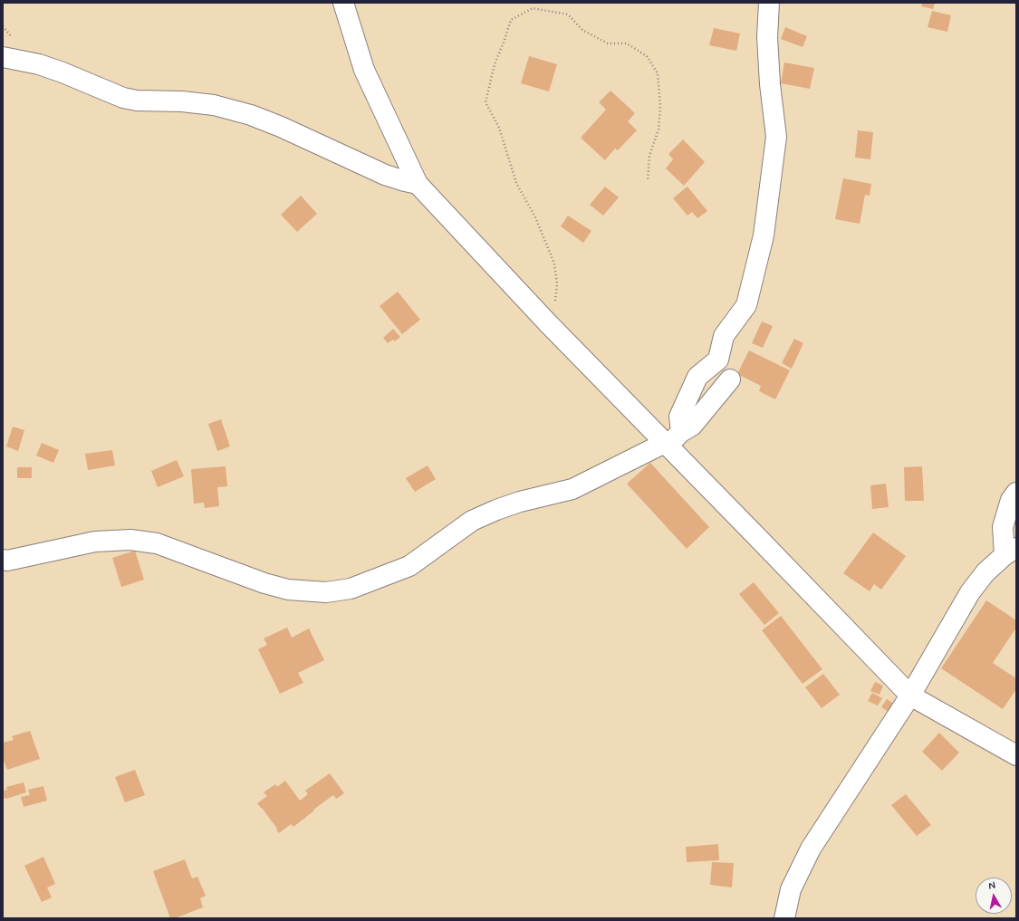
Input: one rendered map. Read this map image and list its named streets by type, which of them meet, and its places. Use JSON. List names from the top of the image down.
{
  "north": "top"
}
